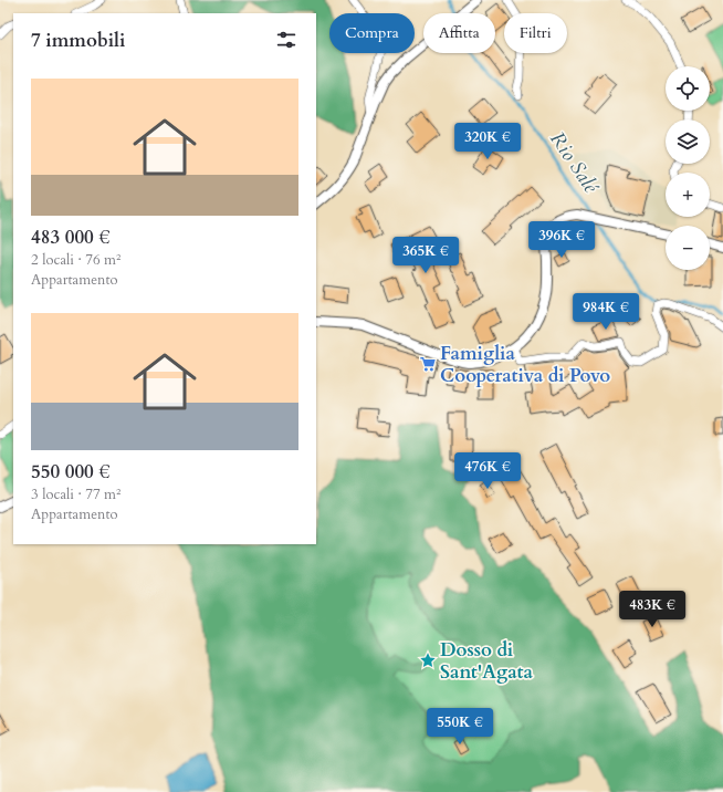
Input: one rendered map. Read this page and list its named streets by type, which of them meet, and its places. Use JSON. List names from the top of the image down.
{
  "water": ["Rio Salé"],
  "places": {
    "supermarket": ["Famiglia Cooperativa di Povo"],
    "place": ["Dosso di Sant'Agata"]
  },
  "page": {
    "chip": ["Compra", "Affitta", "Filtri"],
    "heading": "7 immobili",
    "map_buttons": ["+", "−"],
    "list": [
      {
        "name": "483 000 €",
        "note": "2 locali · 76 m² · Appartamento"
      },
      {
        "name": "550 000 €",
        "note": "3 locali · 77 m² · Appartamento"
      }
    ],
    "price": [
      "320K €",
      "396K €",
      "365K €",
      "984K €",
      "476K €",
      "483K €",
      "550K €"
    ]
  }
}
